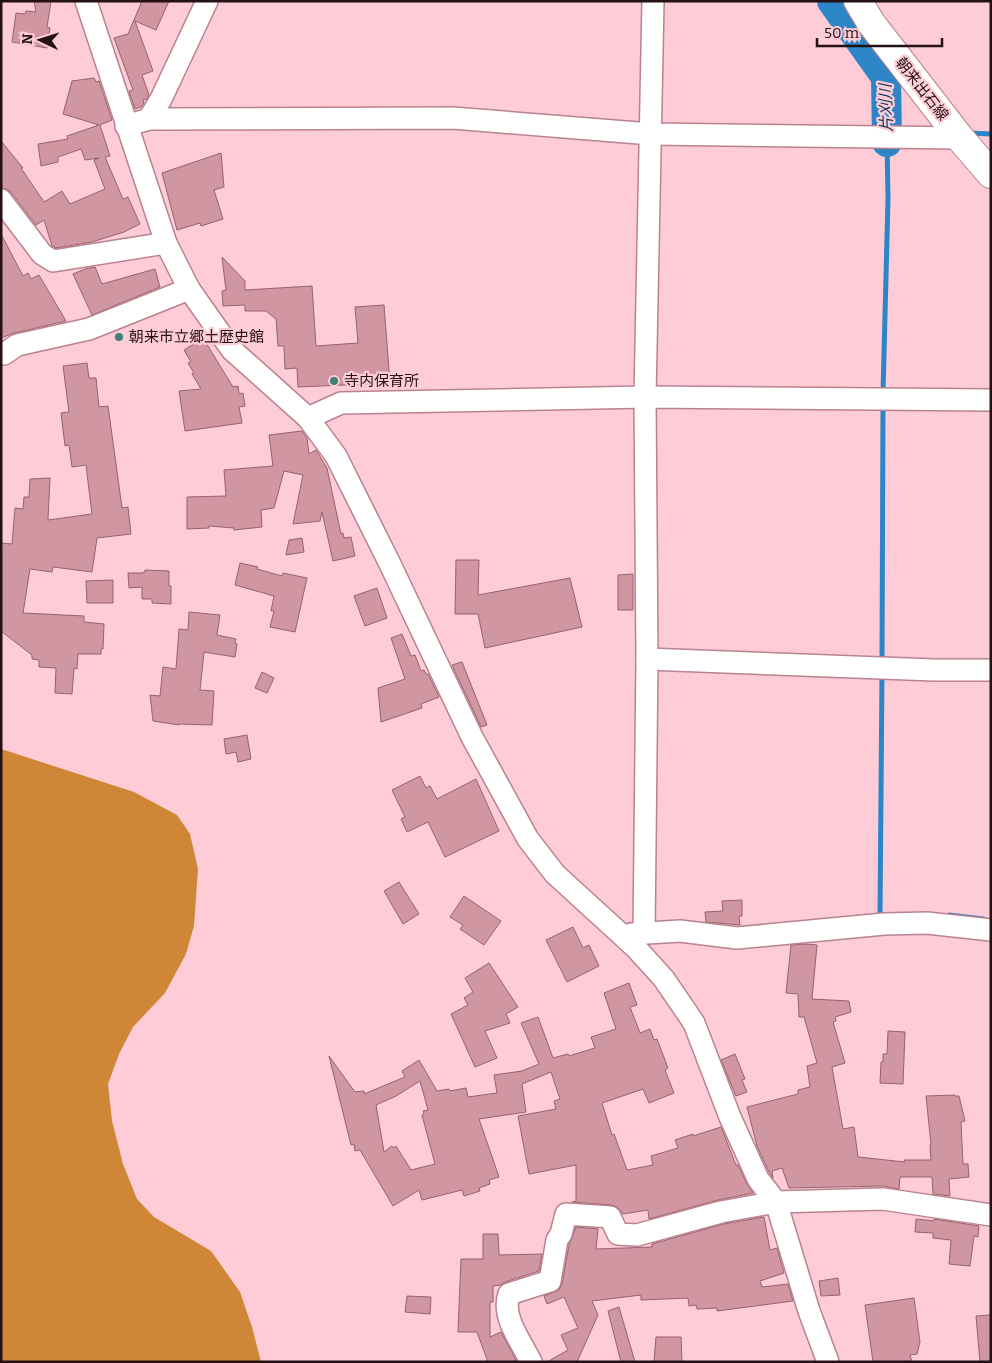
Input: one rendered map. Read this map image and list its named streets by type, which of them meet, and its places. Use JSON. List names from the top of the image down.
{
  "streets": {
    "main road": ["朝来出石線"]
  },
  "water": ["片刈川"],
  "places": ["朝来市立郷土歴史館", "寺内保育所"],
  "scale_bar": "50 m",
  "north": "left"
}
